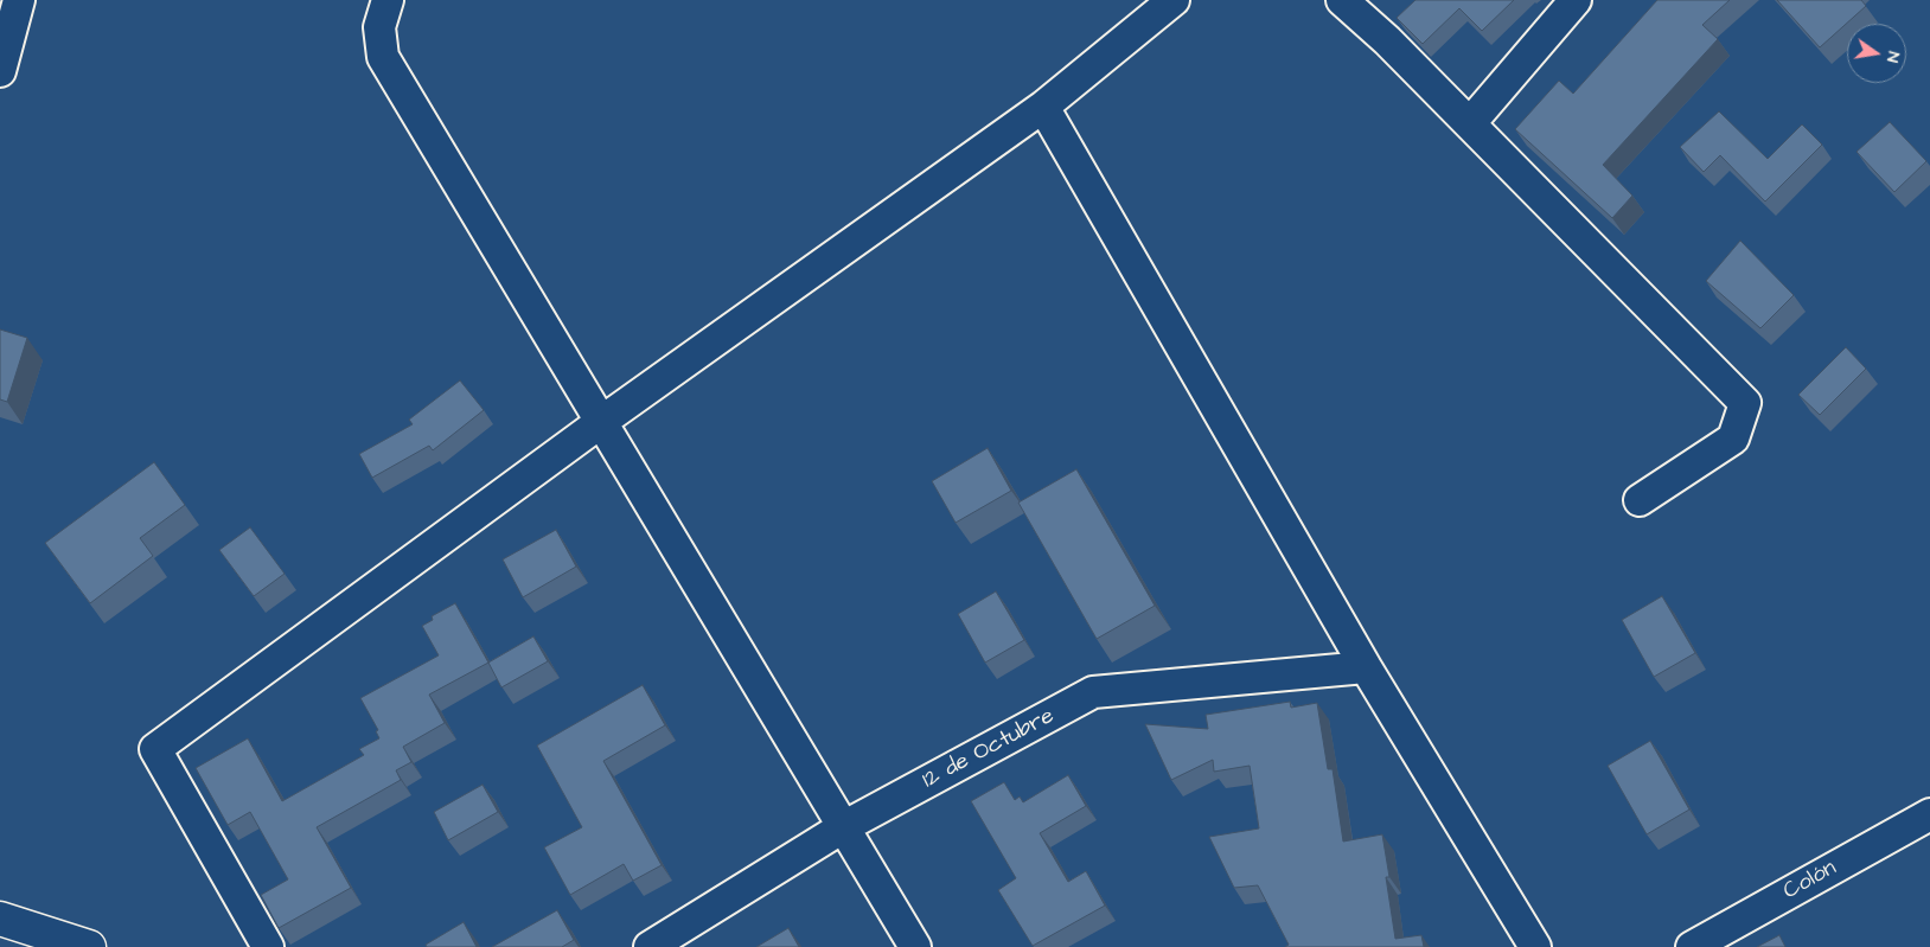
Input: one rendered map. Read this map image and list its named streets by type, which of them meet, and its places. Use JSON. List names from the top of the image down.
{
  "streets": {
    "street": ["12 de Octubre", "Colón"]
  },
  "north": "right"
}
